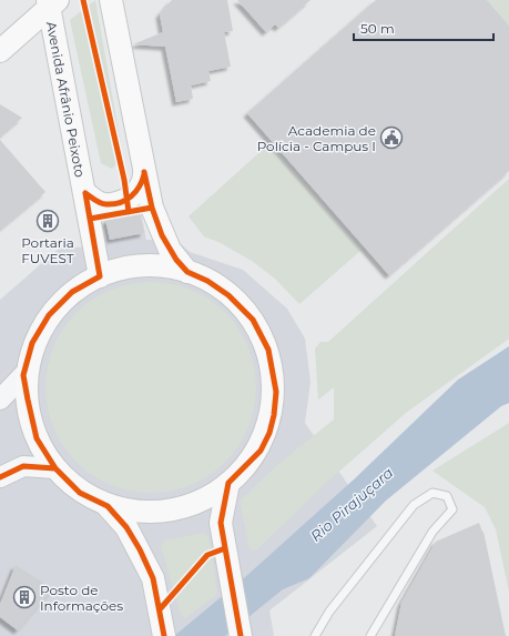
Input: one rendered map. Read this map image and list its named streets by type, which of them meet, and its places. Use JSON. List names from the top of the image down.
{
  "streets": {
    "main road": ["Avenida Afrânio Peixoto"]
  },
  "water": ["Rio Pirajuçara"],
  "places": {
    "public building": ["Academia de Polícia - Campus I"],
    "building": ["Portaria FUVEST", "Posto de Informações"]
  },
  "scale_bar": "50 m"
}
